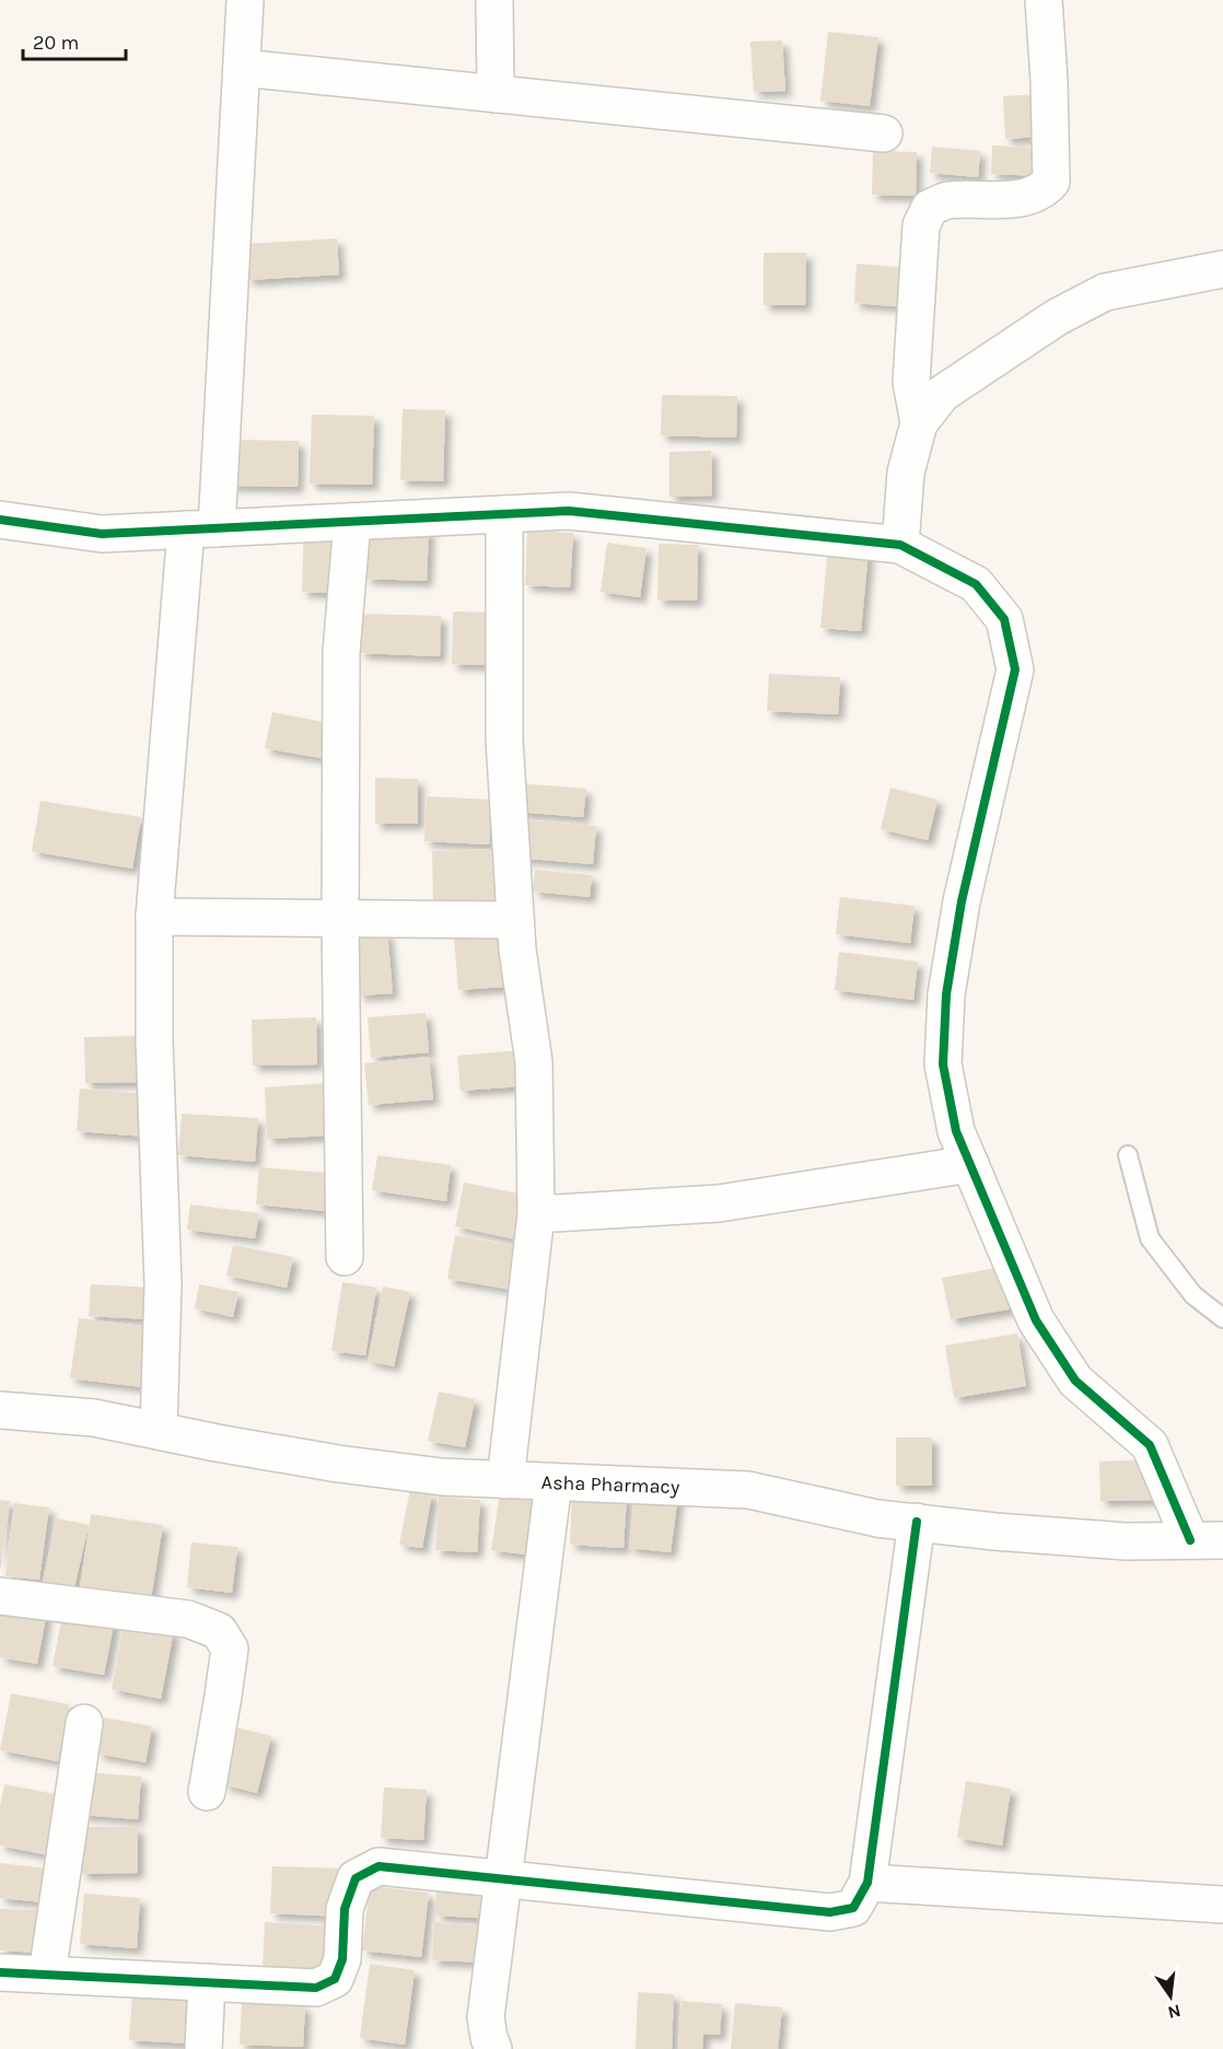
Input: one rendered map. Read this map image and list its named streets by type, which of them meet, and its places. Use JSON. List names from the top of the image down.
{
  "streets": {
    "street": ["Asha Pharmacy"]
  },
  "scale_bar": "20 m",
  "north": "bottom"
}
